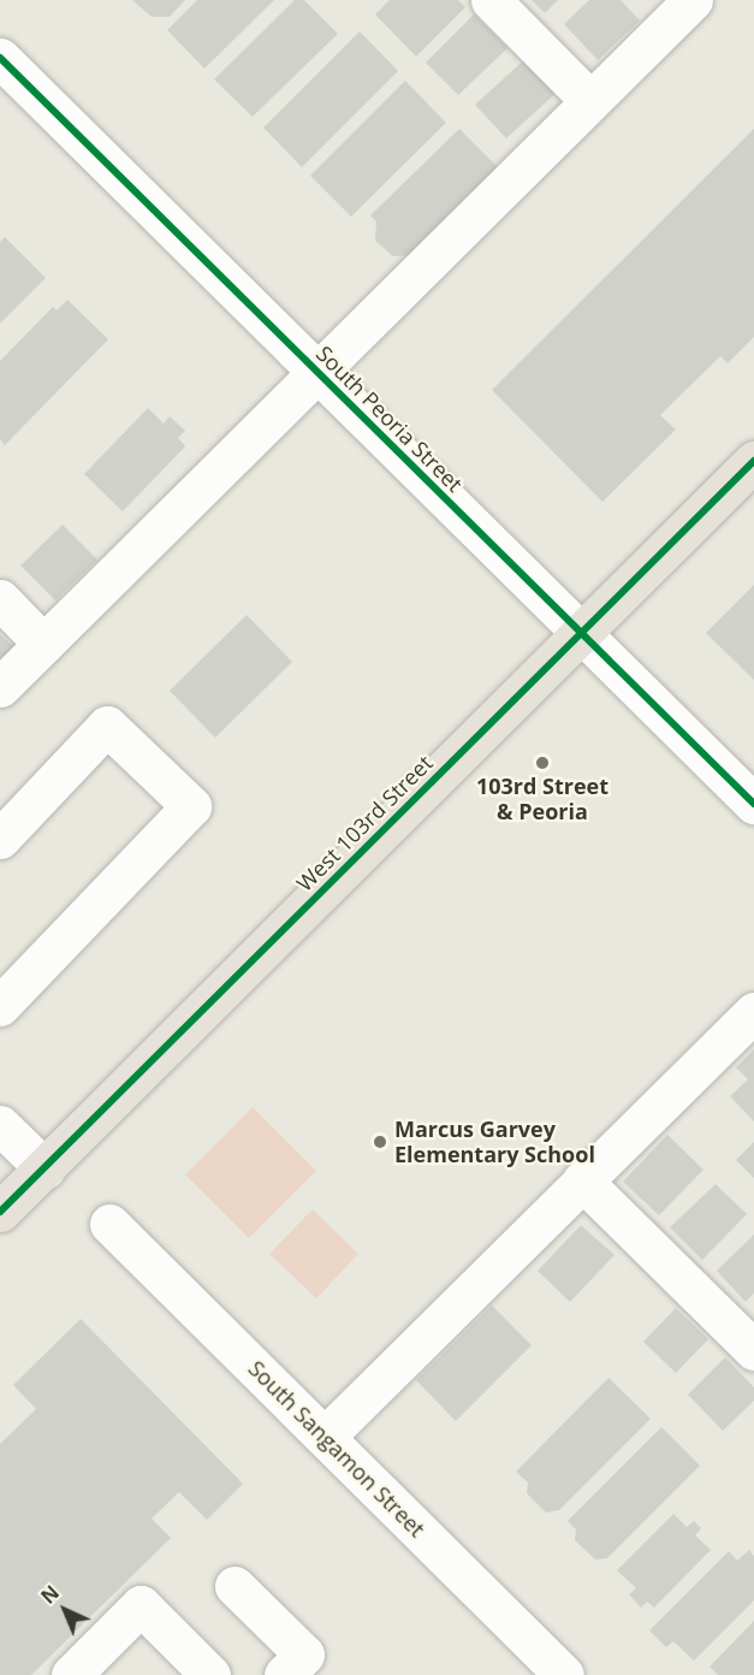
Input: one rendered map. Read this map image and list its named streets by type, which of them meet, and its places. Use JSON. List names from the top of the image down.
{
  "streets": {
    "main road": ["West 103rd Street"],
    "street": ["South Peoria Street", "South Sangamon Street"]
  },
  "crossings": [
    ["South Peoria Street", "West 103rd Street"]
  ],
  "places": ["103rd Street & Peoria", "Marcus Garvey Elementary School"],
  "north": "top left"
}
